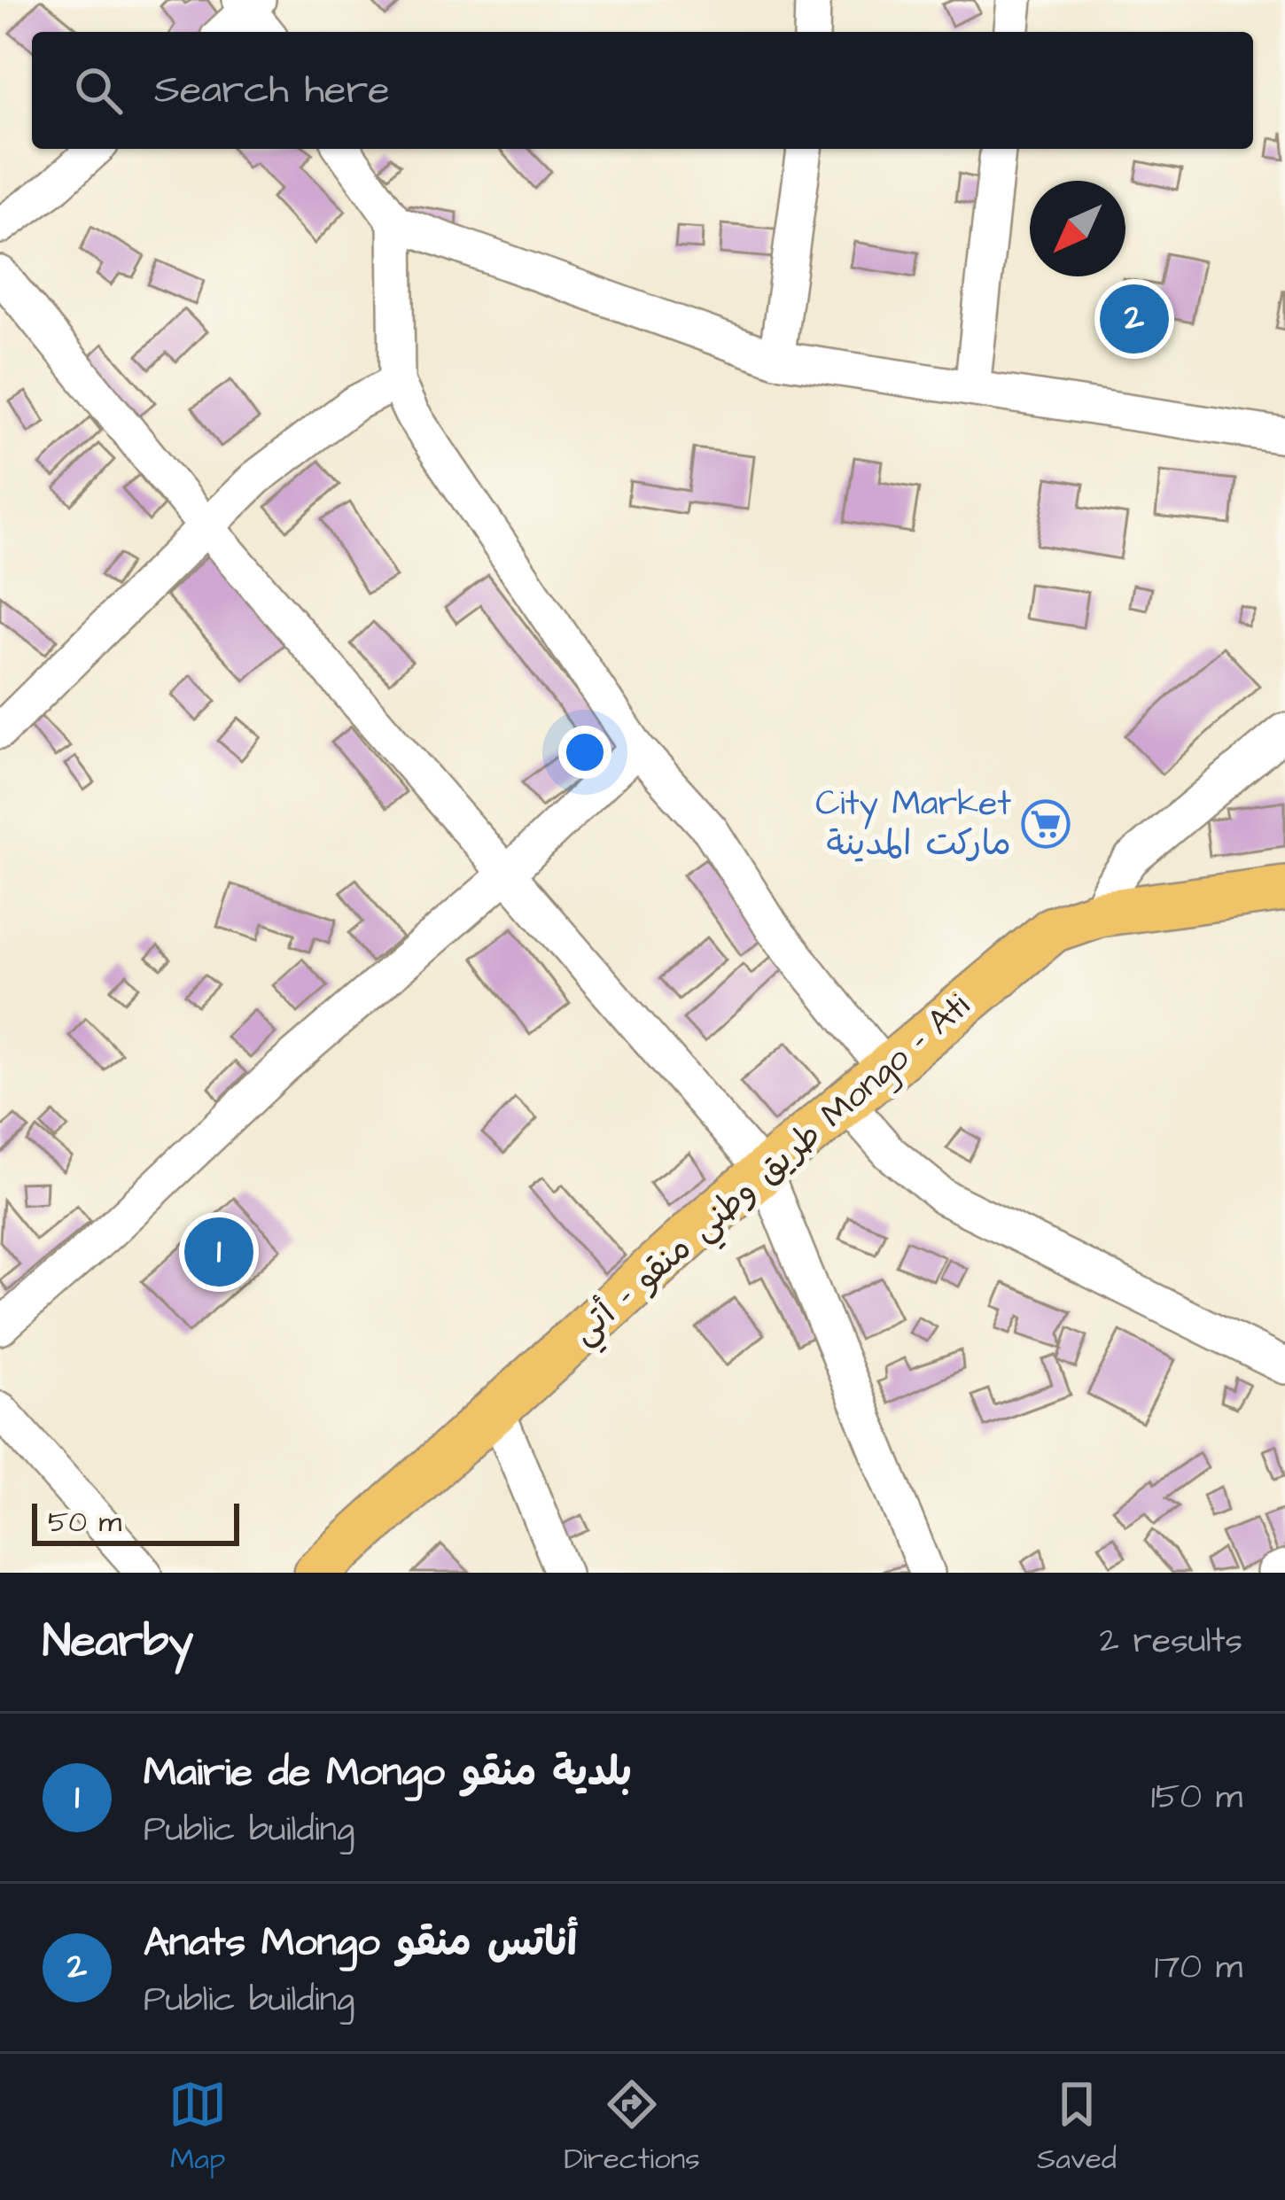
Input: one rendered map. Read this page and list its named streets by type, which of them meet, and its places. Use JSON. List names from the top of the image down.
{
  "streets": {
    "main road": ["طريق وطني منقو - أتي Mongo - Ati"]
  },
  "places": {
    "supermarket": ["City Market ماركت المدينة"]
  },
  "scale_bar": "50 m",
  "north": "bottom left",
  "page": {
    "search": "Search here",
    "pins": ["2", "1"],
    "scale": "50 m",
    "heading": ["Nearby", "2 results"],
    "list": [
      {
        "mark": "1",
        "name": "Mairie de Mongo بلدية منقو",
        "note": "Public building",
        "value": "150 m"
      },
      {
        "mark": "2",
        "name": "Anats Mongo أناتس منقو",
        "note": "Public building",
        "value": "170 m"
      }
    ],
    "nav": ["Map", "Directions", "Saved"]
  }
}
